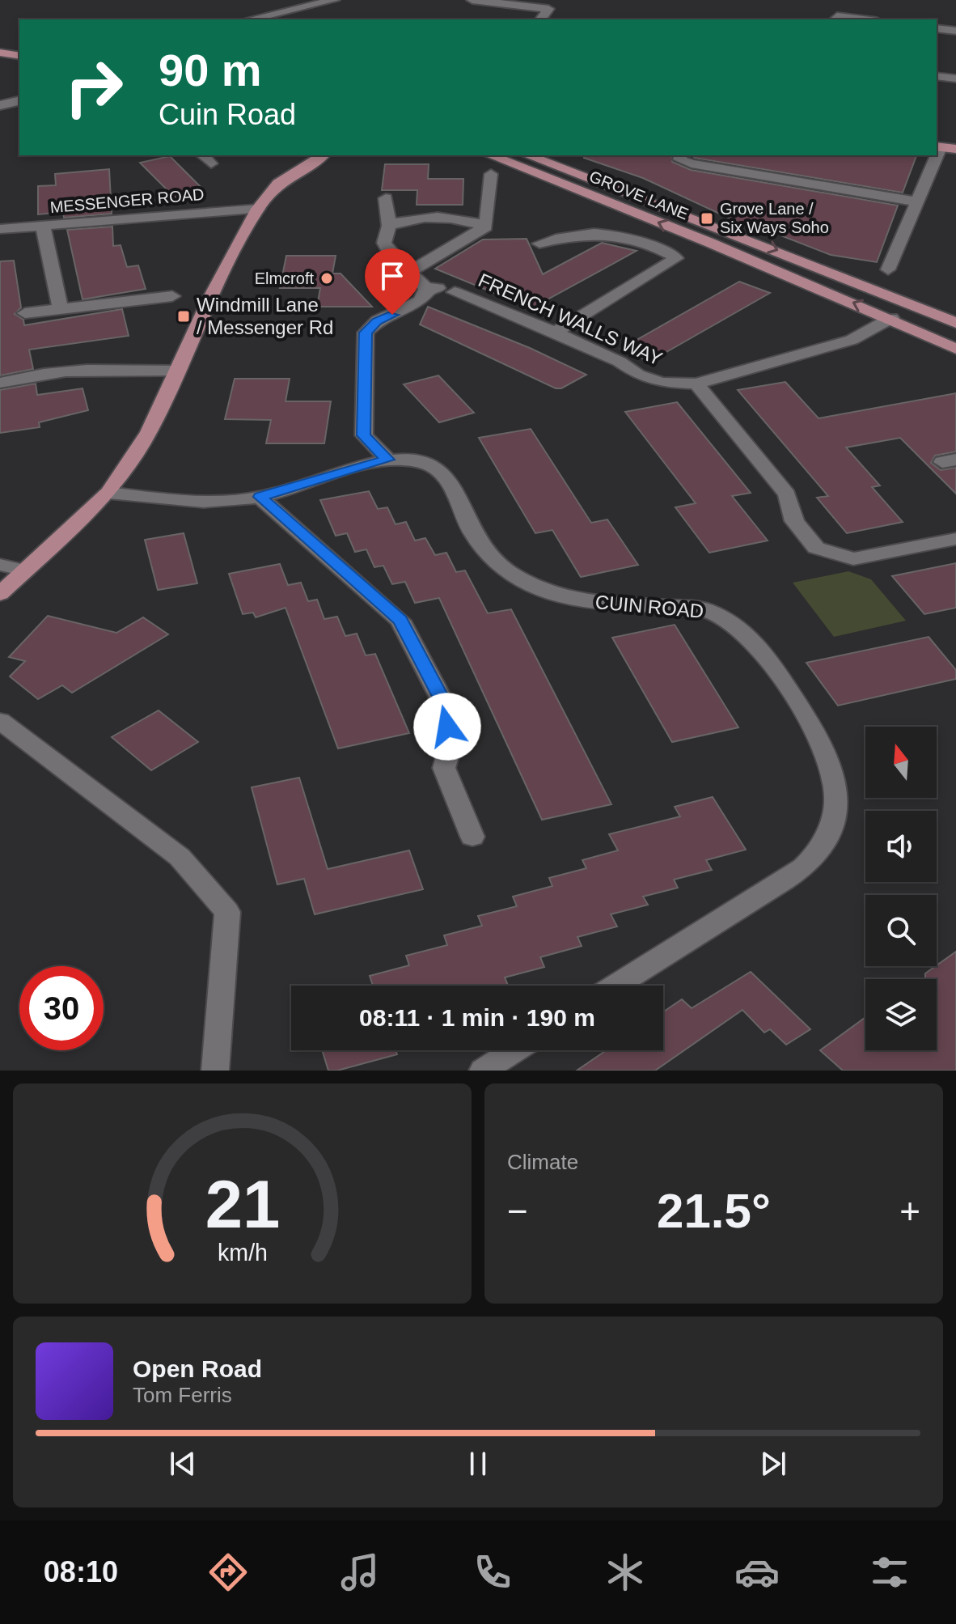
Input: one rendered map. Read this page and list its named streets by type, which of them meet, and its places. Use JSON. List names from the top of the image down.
{
  "streets": {
    "main road": ["GROVE LANE"],
    "street": ["MESSENGER ROAD", "FRENCH WALLS WAY", "CUIN ROAD"]
  },
  "crossings": [
    ["GROVE LANE", "FRENCH WALLS WAY"]
  ],
  "places": {
    "transit": ["Grove Lane / Six Ways Soho", "Windmill Lane / Messenger Rd"],
    "other": ["Elmcroft"]
  },
  "north": "top",
  "page": {
    "turn": ["90 m", "Cuin Road"],
    "limit": "30",
    "trip": "08:11 · 1 min · 190 m",
    "tile": "Climate",
    "heat": ["−", "21.5°", "+"],
    "song": ["Open Road", "Tom Ferris"],
    "tabs": "08:10",
    "gauge": ["21", "km/h"]
  }
}
